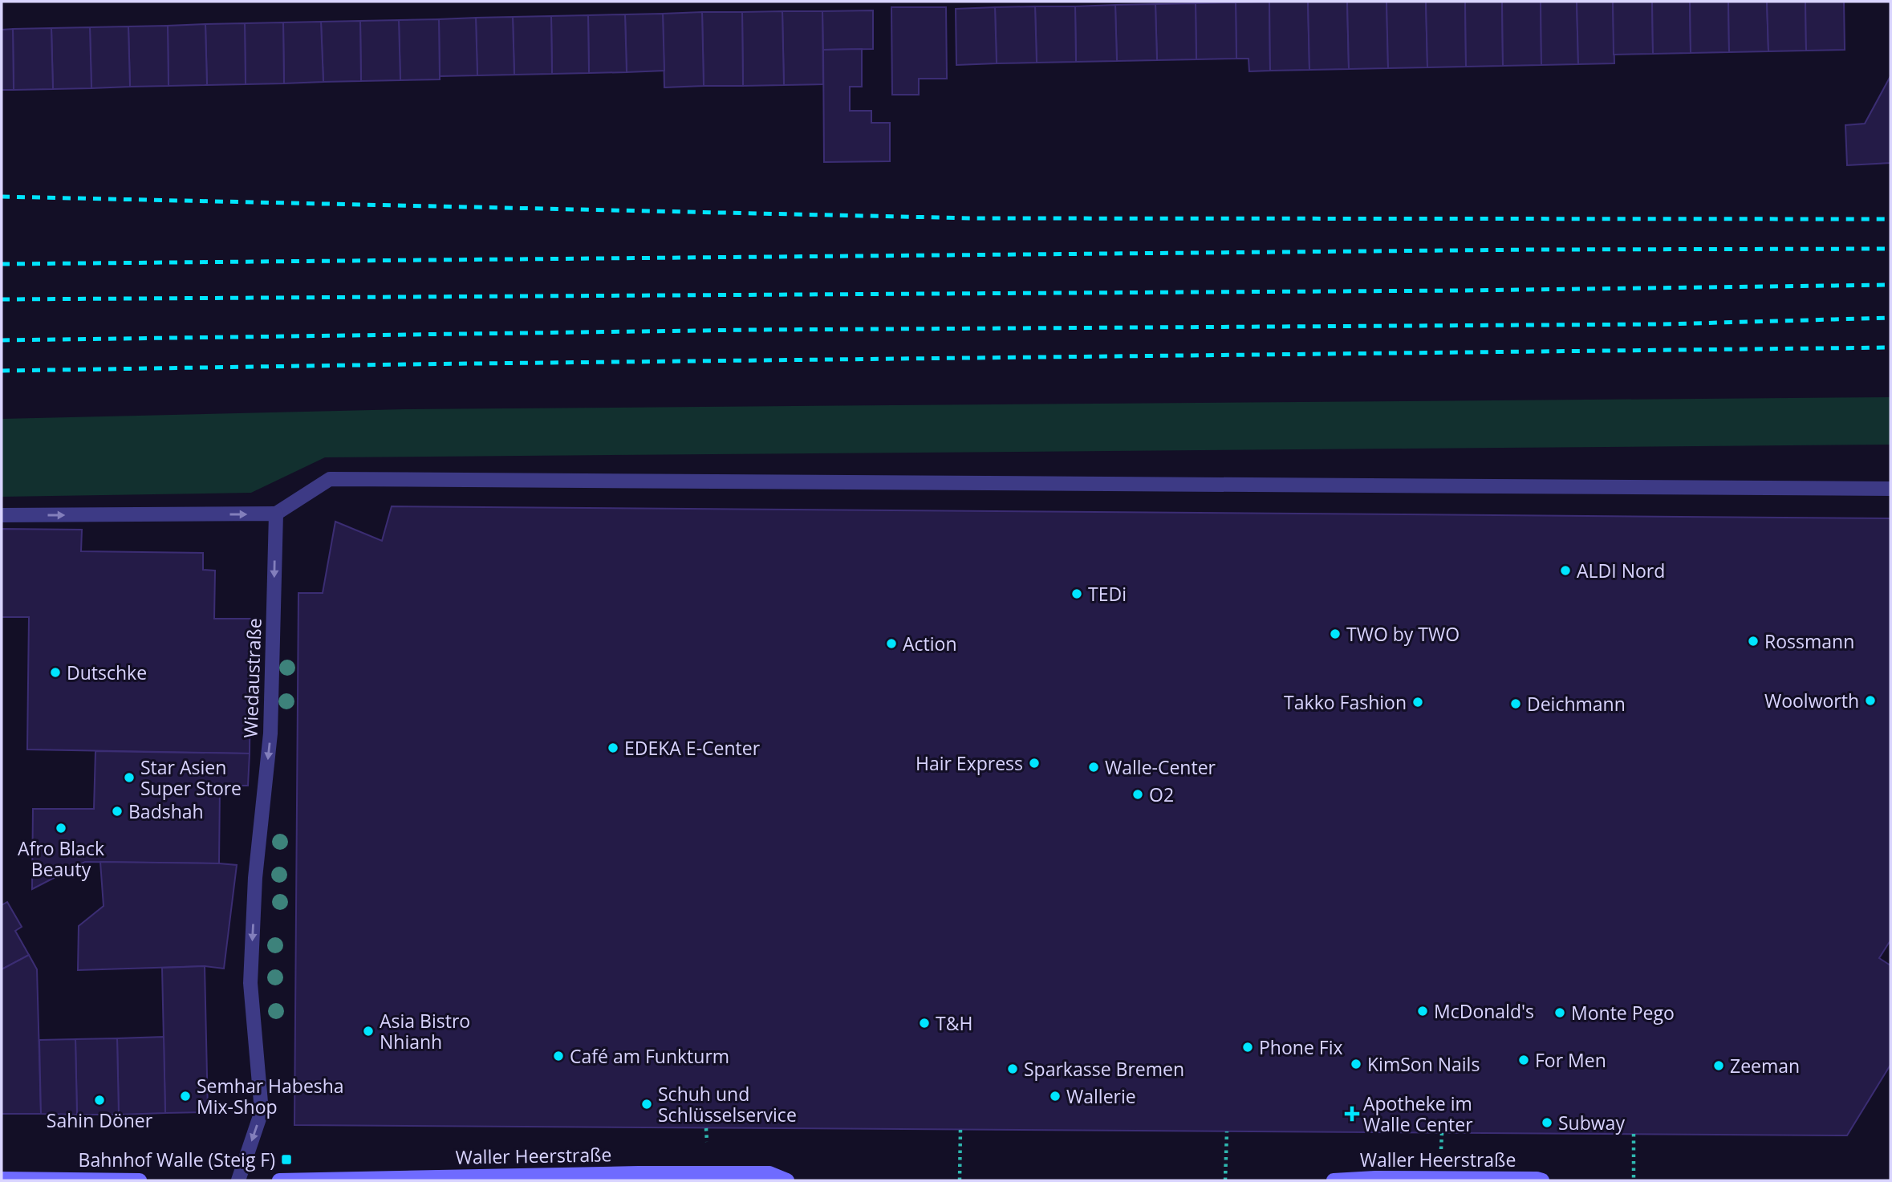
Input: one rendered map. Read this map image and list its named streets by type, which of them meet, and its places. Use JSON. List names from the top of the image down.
{
  "streets": {
    "main road": ["Waller Heerstraße"],
    "street": ["Wiedaustraße"]
  },
  "one_way": ["Wiedaustraße"],
  "places": {
    "other": [
      "ALDI Nord",
      "TEDi",
      "TWO by TWO",
      "Rossmann",
      "Action",
      "Dutschke",
      "Woolworth",
      "Takko Fashion",
      "Deichmann",
      "EDEKA E-Center",
      "Hair Express",
      "Walle-Center",
      "Star Asien Super Store",
      "O2",
      "Badshah",
      "Afro Black Beauty",
      "McDonald's",
      "Monte Pego",
      "T&H",
      "Asia Bistro Nhianh",
      "Phone Fix",
      "Café am Funkturm",
      "For Men",
      "KimSon Nails",
      "Zeeman",
      "Sparkasse Bremen",
      "Semhar Habesha Mix-Shop",
      "Wallerie",
      "Sahin Döner",
      "Schuh und Schlüsselservice",
      "Subway"
    ],
    "health": ["Apotheke im Walle Center"],
    "transit": ["Bahnhof Walle (Steig F)"]
  }
}
